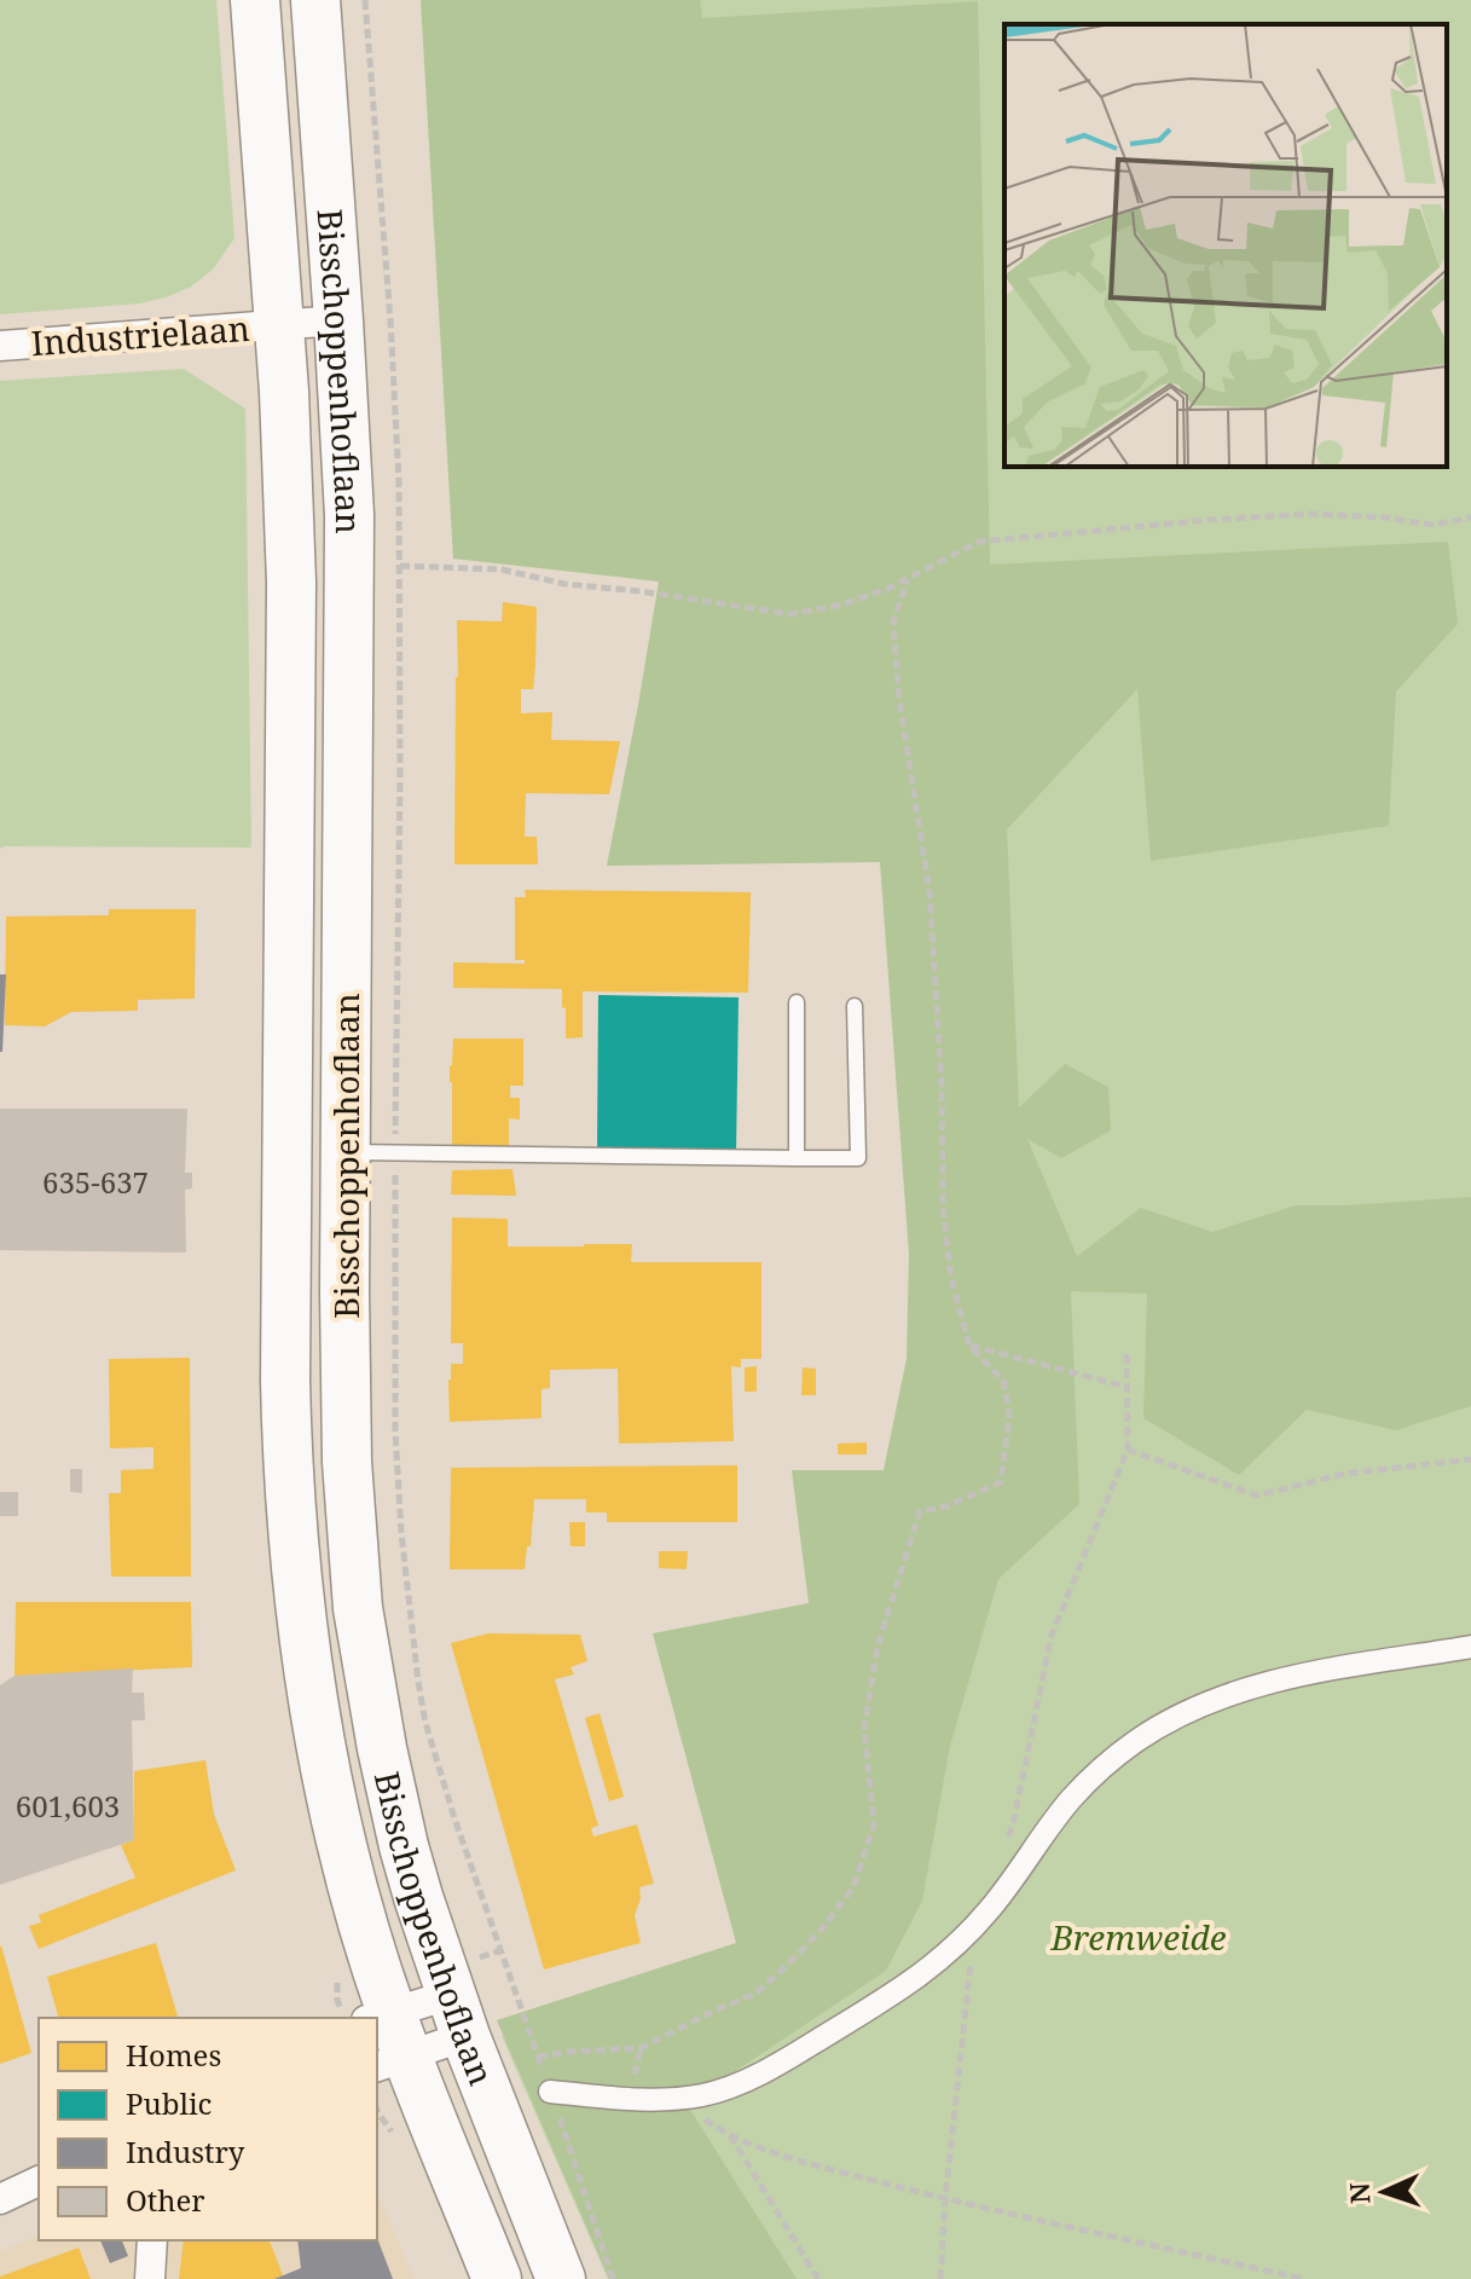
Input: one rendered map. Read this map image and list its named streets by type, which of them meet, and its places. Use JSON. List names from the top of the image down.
{
  "streets": {
    "main road": ["Bisschoppenhoflaan"],
    "street": ["Industrielaan"]
  },
  "crossings": [
    ["Industrielaan", "Bisschoppenhoflaan"]
  ],
  "parks": ["Bremweide"],
  "house_numbers": ["635-637", "601,603"],
  "legend": [
    "Homes",
    "Public",
    "Industry",
    "Other"
  ],
  "north": "left"
}
